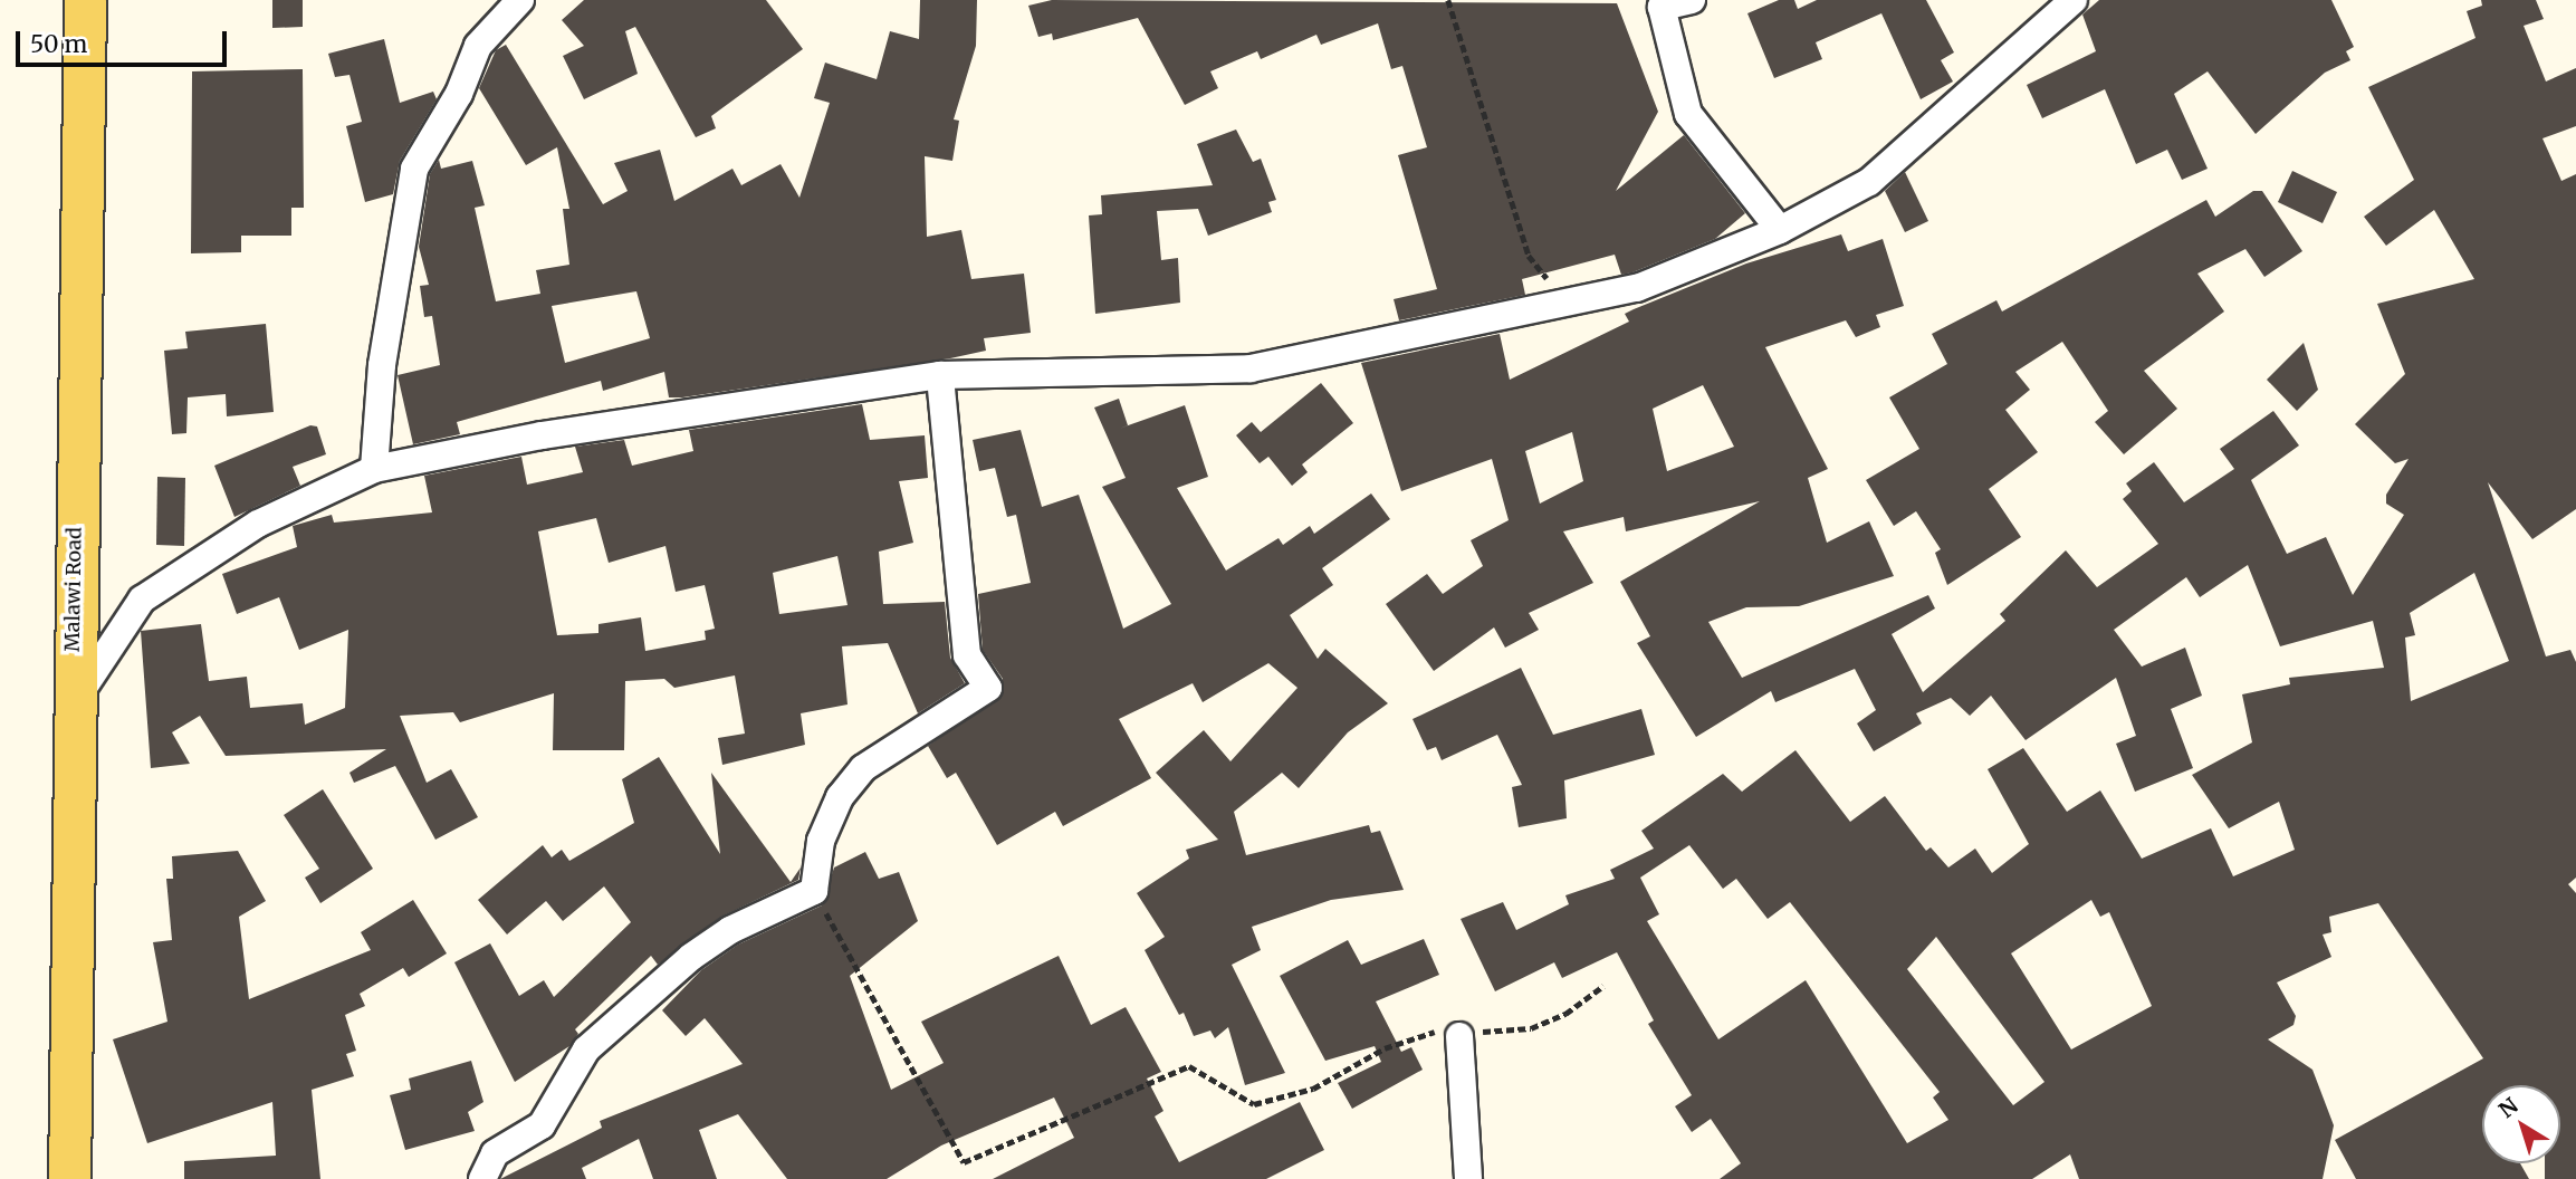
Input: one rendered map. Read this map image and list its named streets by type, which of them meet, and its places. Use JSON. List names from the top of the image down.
{
  "streets": {
    "main road": ["Malawi Road"]
  },
  "scale_bar": "50 m",
  "north": "top left"
}
